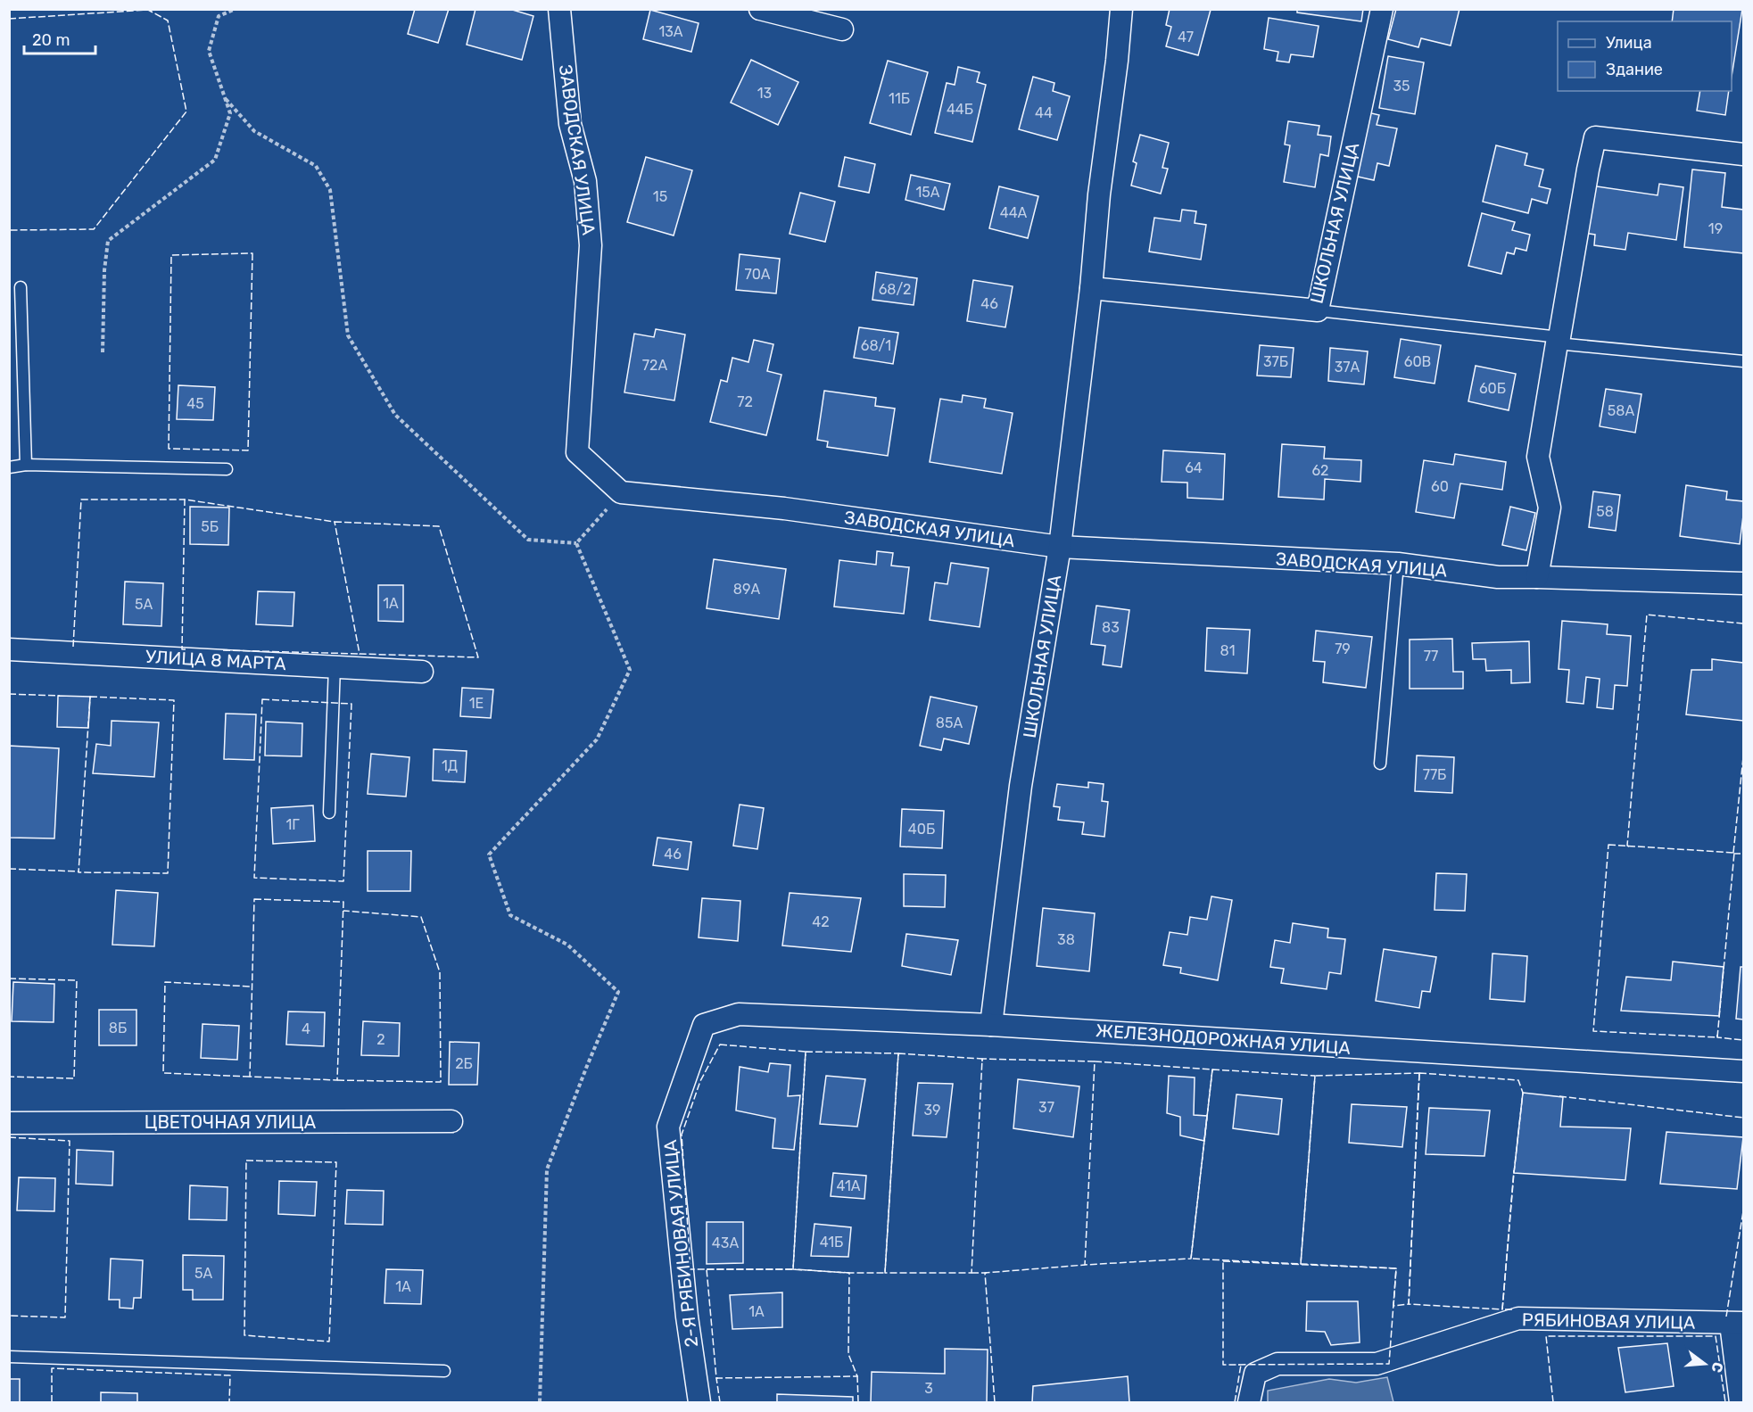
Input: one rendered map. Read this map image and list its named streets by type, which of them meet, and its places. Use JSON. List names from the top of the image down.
{
  "streets": {
    "street": [
      "ЗАВОДСКАЯ УЛИЦА",
      "ШКОЛЬНАЯ УЛИЦА",
      "УЛИЦА 8 МАРТА",
      "ЖЕЛЕЗНОДОРОЖНАЯ УЛИЦА",
      "ЦВЕТОЧНАЯ УЛИЦА",
      "2-Я РЯБИНОВАЯ УЛИЦА",
      "РЯБИНОВАЯ УЛИЦА"
    ]
  },
  "crossings": [
    ["ЗАВОДСКАЯ УЛИЦА", "ШКОЛЬНАЯ УЛИЦА"],
    ["ШКОЛЬНАЯ УЛИЦА", "ЖЕЛЕЗНОДОРОЖНАЯ УЛИЦА"],
    ["ЖЕЛЕЗНОДОРОЖНАЯ УЛИЦА", "2-Я РЯБИНОВАЯ УЛИЦА"]
  ],
  "house_numbers": [
    "13А",
    "47",
    "35",
    "13",
    "11Б",
    "44Б",
    "44",
    "15А",
    "15",
    "44А",
    "19",
    "70А",
    "68/2",
    "46",
    "68/1",
    "37Б",
    "60В",
    "72А",
    "37А",
    "60Б",
    "72",
    "45",
    "58А",
    "64",
    "62",
    "60",
    "58",
    "5Б",
    "89А",
    "1А",
    "5А",
    "83",
    "79",
    "81",
    "77",
    "1Е",
    "85А",
    "1Д",
    "77Б",
    "1Г",
    "40Б",
    "46",
    "42",
    "38",
    "8Б",
    "4",
    "2",
    "2Б",
    "37",
    "39",
    "41А",
    "41Б",
    "43А",
    "5А",
    "1А",
    "1А",
    "3"
  ],
  "legend": ["Улица", "Здание"],
  "scale_bar": "20 m",
  "north": "right"
}
